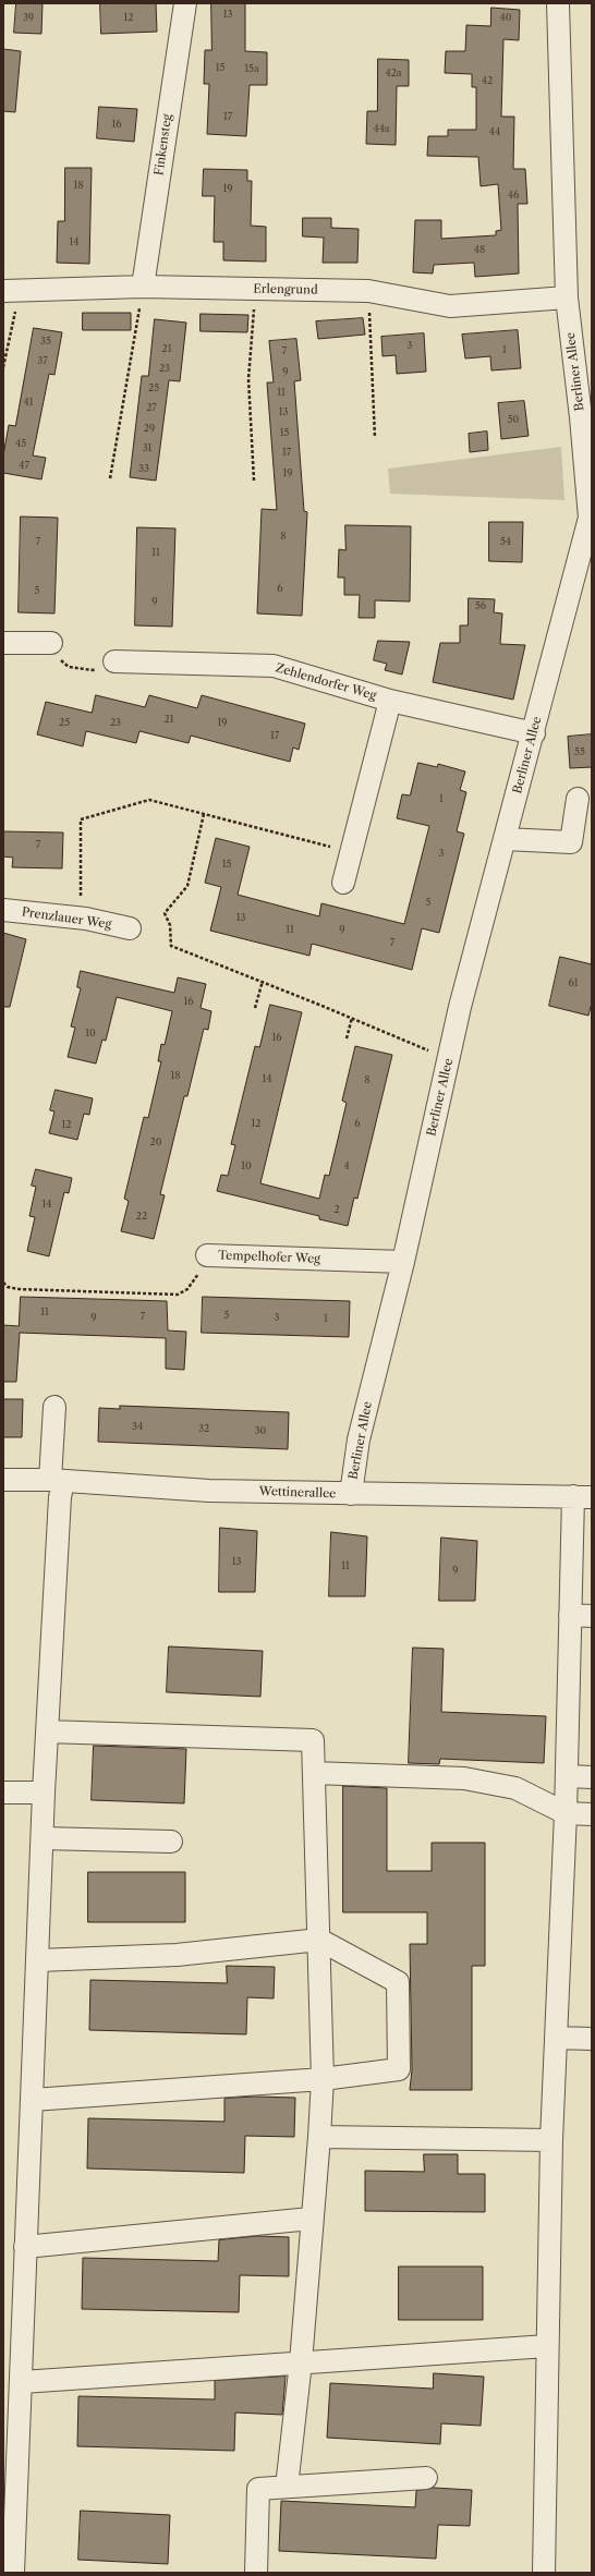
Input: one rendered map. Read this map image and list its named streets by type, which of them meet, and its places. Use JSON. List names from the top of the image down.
{
  "streets": {
    "street": [
      "Finkensteg",
      "Erlengrund",
      "Berliner Allee",
      "Zehlendorfer Weg",
      "Prenzlauer Weg",
      "Tempelhofer Weg",
      "Wettinerallee"
    ]
  },
  "crossings": [
    ["Finkensteg", "Erlengrund"],
    ["Erlengrund", "Berliner Allee"],
    ["Berliner Allee", "Zehlendorfer Weg"],
    ["Berliner Allee", "Tempelhofer Weg"],
    ["Berliner Allee", "Wettinerallee"]
  ],
  "house_numbers": [
    "13",
    "39",
    "12",
    "40",
    "15",
    "15a",
    "42a",
    "42",
    "17",
    "16",
    "44a",
    "44",
    "18",
    "19",
    "46",
    "14",
    "48",
    "35",
    "3",
    "21",
    "1",
    "7",
    "37",
    "23",
    "9",
    "25",
    "11",
    "41",
    "27",
    "13",
    "50",
    "29",
    "15",
    "45",
    "31",
    "17",
    "47",
    "33",
    "19",
    "8",
    "7",
    "54",
    "11",
    "6",
    "5",
    "9",
    "56",
    "21",
    "25",
    "23",
    "19",
    "17",
    "55",
    "1",
    "7",
    "3",
    "15",
    "5",
    "13",
    "11",
    "9",
    "7",
    "61",
    "16",
    "10",
    "16",
    "18",
    "14",
    "8",
    "12",
    "6",
    "12",
    "20",
    "10",
    "4",
    "14",
    "2",
    "22",
    "11",
    "5",
    "7",
    "9",
    "3",
    "1",
    "34",
    "32",
    "30",
    "13",
    "11",
    "9"
  ]
}
